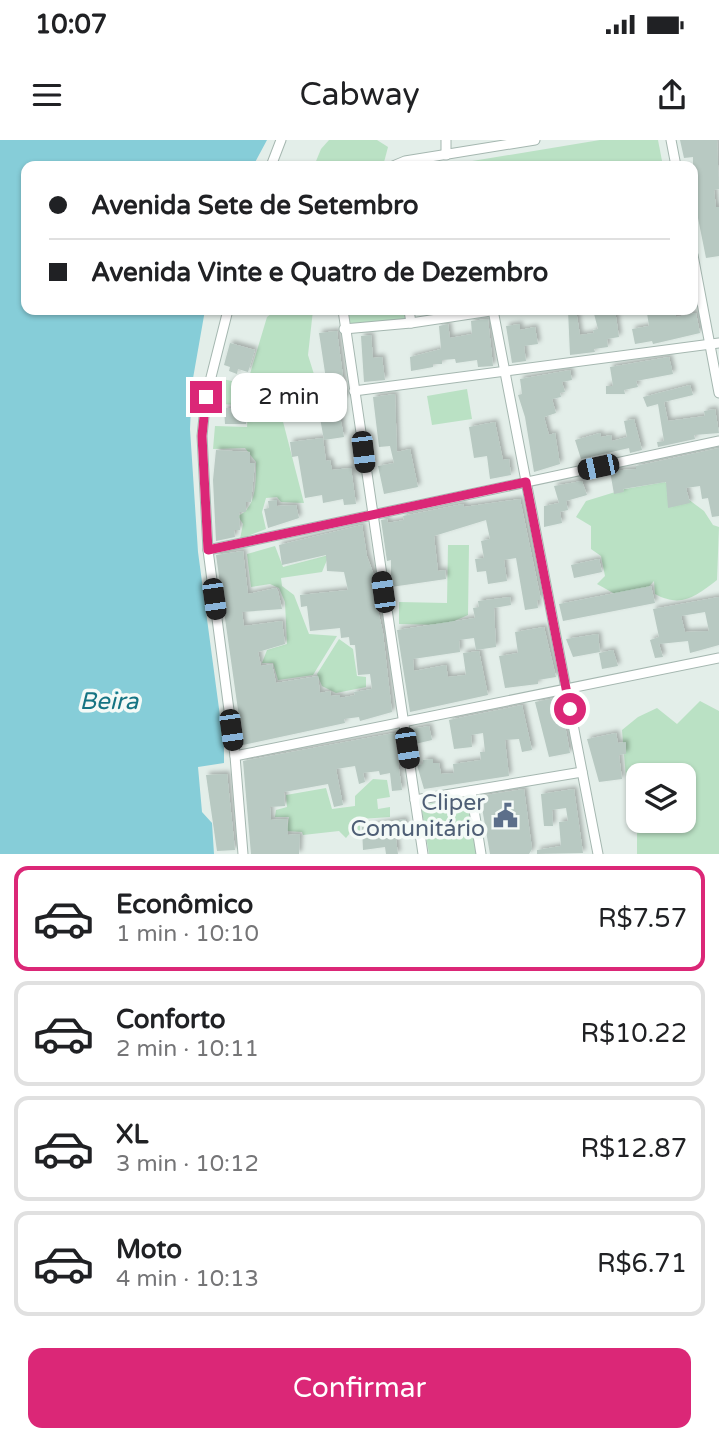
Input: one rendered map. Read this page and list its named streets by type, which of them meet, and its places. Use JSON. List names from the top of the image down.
{
  "water": ["Beira"],
  "places": {
    "public building": ["Cliper Comunitário"]
  },
  "page": {
    "status": "10:07",
    "header": "Cabway",
    "banner": ["Avenida Sete de Setembro", "Avenida Vinte e Quatro de Dezembro"],
    "bubble": "2 min",
    "list": [
      {
        "name": "Econômico",
        "note": "1 min · 10:10",
        "value": "R$7.57"
      },
      {
        "name": "Conforto",
        "note": "2 min · 10:11",
        "value": "R$10.22"
      },
      {
        "name": "XL",
        "note": "3 min · 10:12",
        "value": "R$12.87"
      },
      {
        "name": "Moto",
        "note": "4 min · 10:13",
        "value": "R$6.71"
      }
    ],
    "buttons": "Confirmar"
  }
}
